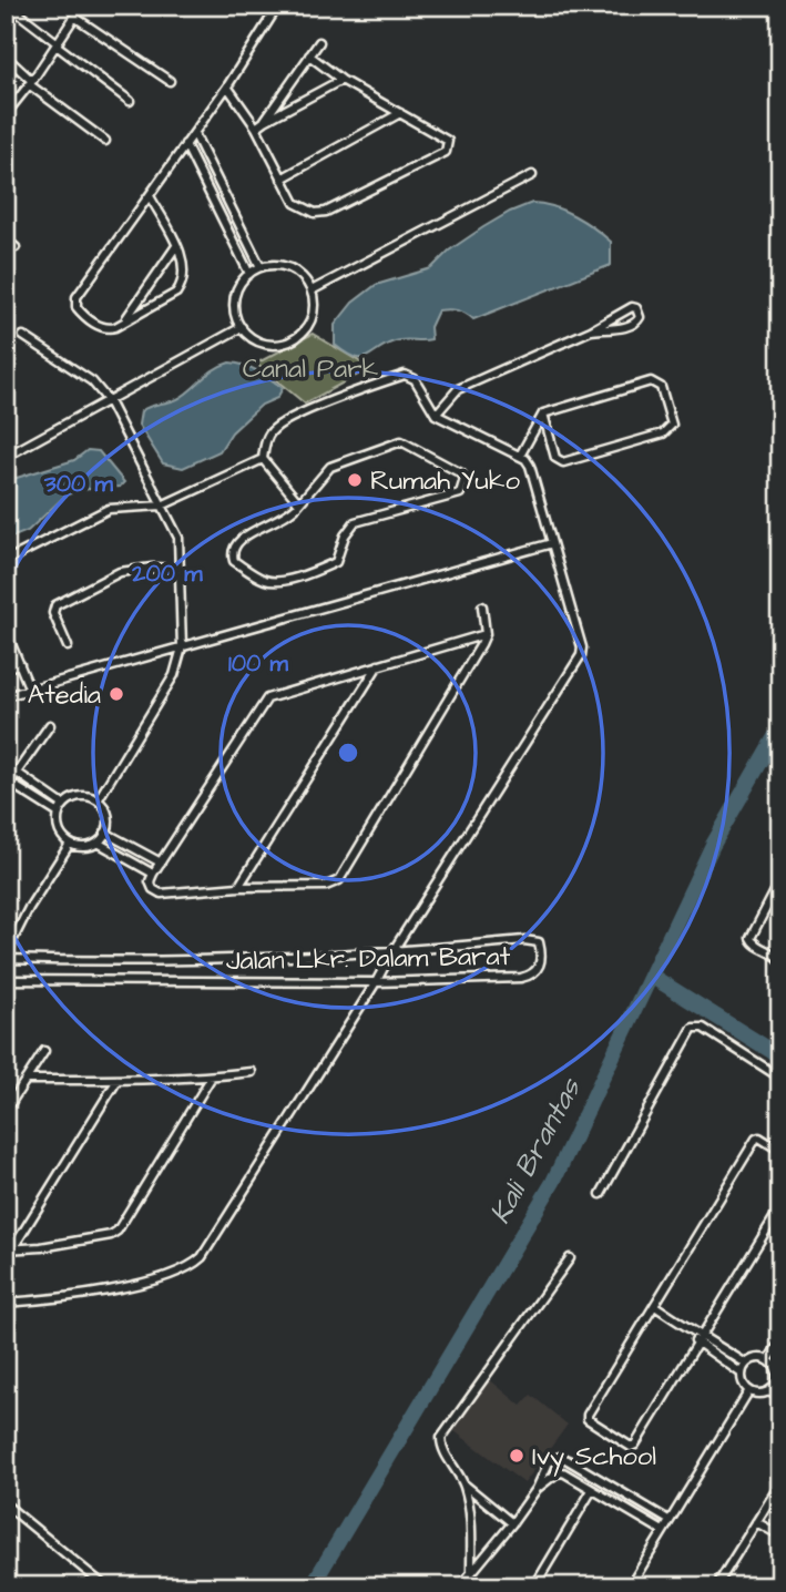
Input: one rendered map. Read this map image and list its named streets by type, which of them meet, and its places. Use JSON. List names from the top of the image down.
{
  "streets": {
    "street": ["Jalan Lkr. Dalam Barat"]
  },
  "water": ["Kali Brantas"],
  "parks": ["Canal Park"],
  "places": ["Rumah Yuko", "Atedia", "Ivy School"],
  "rings": ["300 m", "200 m", "100 m"]
}
